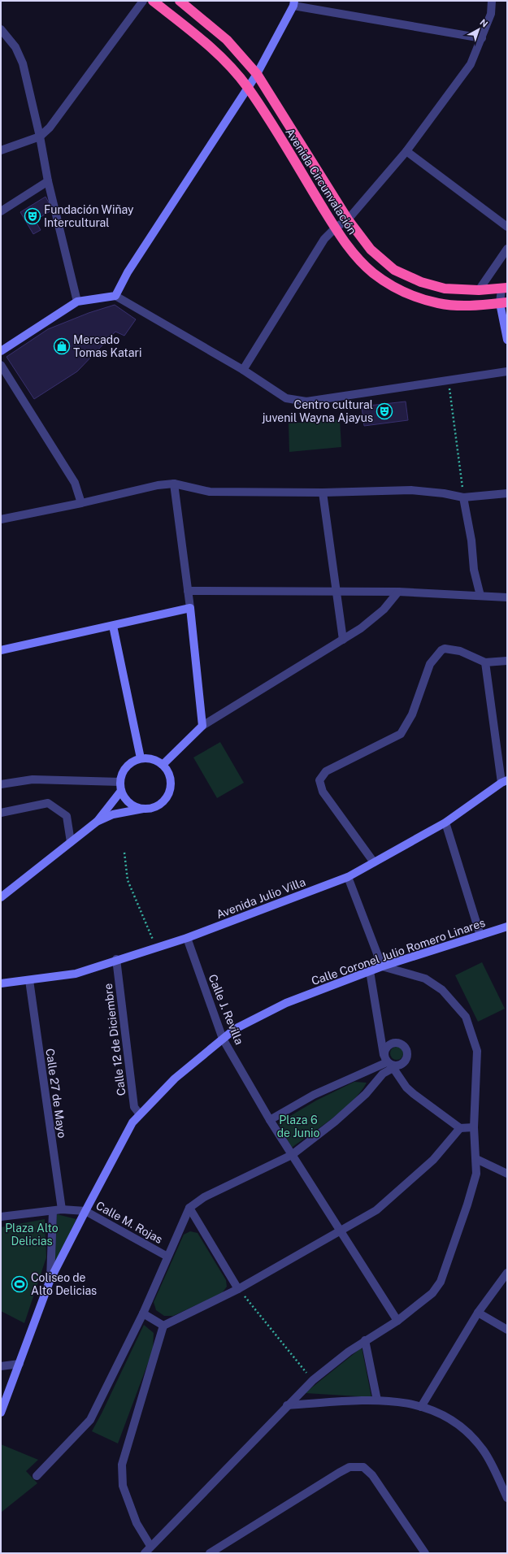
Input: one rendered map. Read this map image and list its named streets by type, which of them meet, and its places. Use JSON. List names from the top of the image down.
{
  "streets": {
    "highway": ["Avenida Circunvalación"],
    "street": [
      "Avenida Julio Villa",
      "Calle Coronel Julio Romero Linares",
      "Calle J. Revilla",
      "Calle 12 de Diciembre",
      "Calle 27 de Mayo",
      "Calle M. Rojas"
    ]
  },
  "crossings": [
    ["Avenida Julio Villa", "Calle J. Revilla"],
    ["Avenida Julio Villa", "Calle 12 de Diciembre"],
    ["Avenida Julio Villa", "Calle 27 de Mayo"],
    ["Calle Coronel Julio Romero Linares", "Calle J. Revilla"],
    ["Calle Coronel Julio Romero Linares", "Calle 12 de Diciembre"],
    ["Calle Coronel Julio Romero Linares", "Calle 27 de Mayo"],
    ["Calle Coronel Julio Romero Linares", "Calle M. Rojas"],
    ["Calle 27 de Mayo", "Calle M. Rojas"]
  ],
  "parks": ["Plaza 6 de Junio", "Plaza Alto Delicias"],
  "places": {
    "theatre": ["Fundación Wiñay Intercultural", "Centro cultural juvenil Wayna Ajayus"],
    "shop": ["Mercado Tomas Katari"],
    "sports": ["Coliseo de Alto Delicias"]
  },
  "north": "top right"
}
